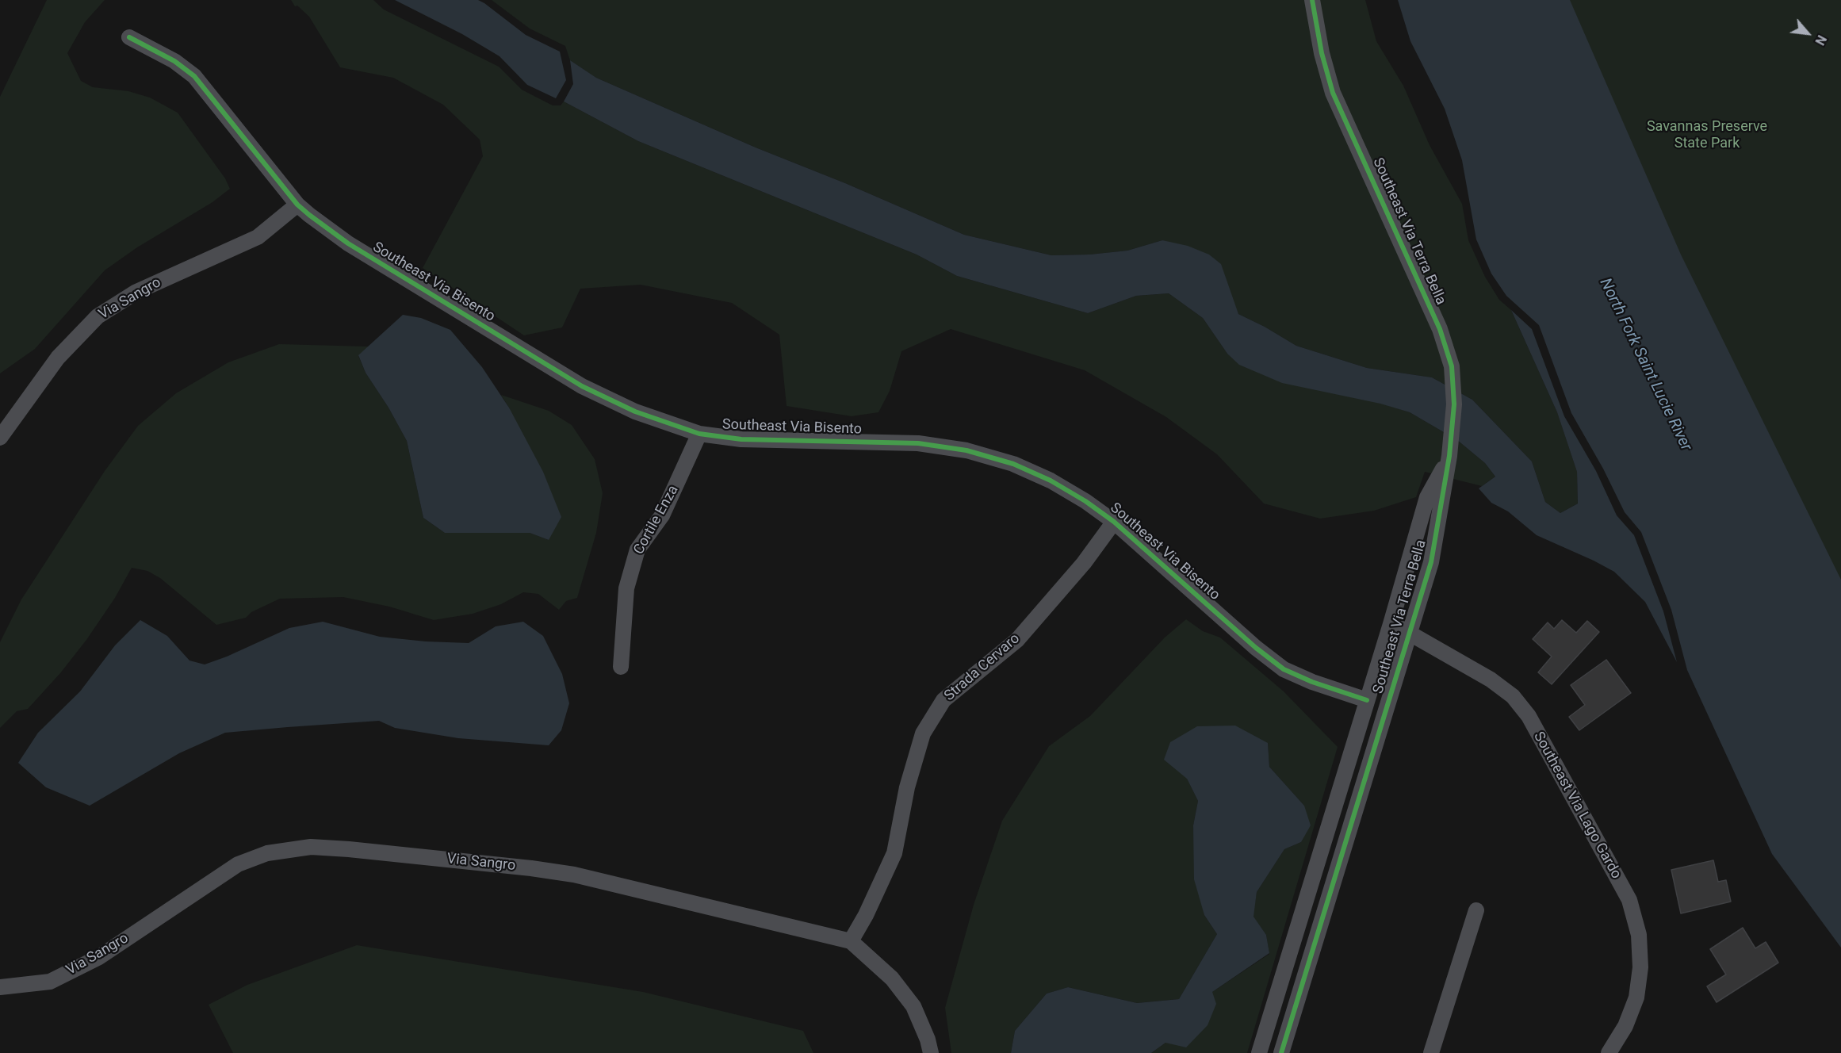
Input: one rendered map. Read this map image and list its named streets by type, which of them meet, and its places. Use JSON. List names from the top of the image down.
{
  "streets": {
    "street": [
      "Southeast Via Terra Bella",
      "Southeast Via Bisento",
      "Via Sangro",
      "Cortile Enza",
      "Strada Cervaro",
      "Southeast Via Lago Gardo"
    ]
  },
  "crossings": [
    ["Southeast Via Terra Bella", "Southeast Via Bisento"],
    ["Southeast Via Terra Bella", "Southeast Via Lago Gardo"],
    ["Southeast Via Bisento", "Via Sangro"],
    ["Southeast Via Bisento", "Cortile Enza"],
    ["Southeast Via Bisento", "Strada Cervaro"],
    ["Via Sangro", "Strada Cervaro"]
  ],
  "water": ["North Fork Saint Lucie River"],
  "parks": ["Savannas Preserve State Park"],
  "north": "bottom right"
}
